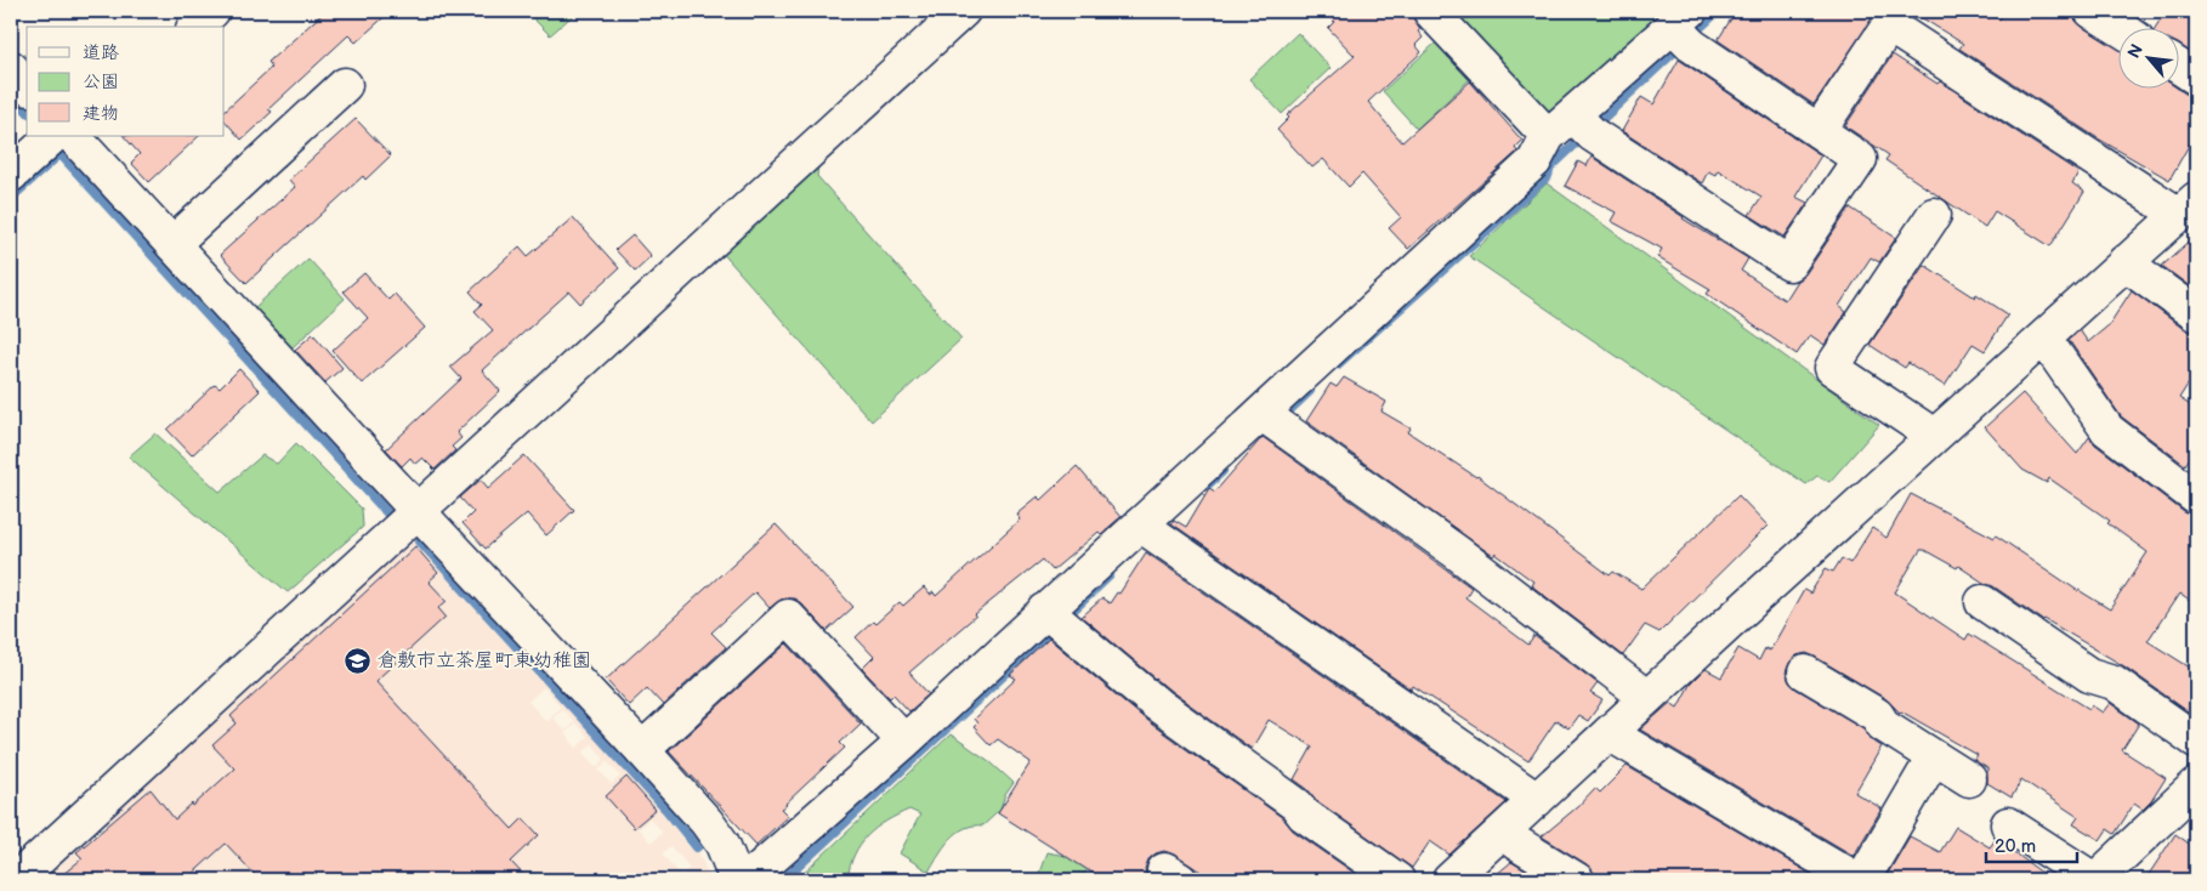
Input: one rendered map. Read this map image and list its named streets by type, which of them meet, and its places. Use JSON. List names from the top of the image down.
{
  "places": {
    "school or university": ["倉敷市立茶屋町東幼稚園"]
  },
  "legend": ["道路", "公園", "建物"],
  "scale_bar": "20 m",
  "north": "top left"
}
